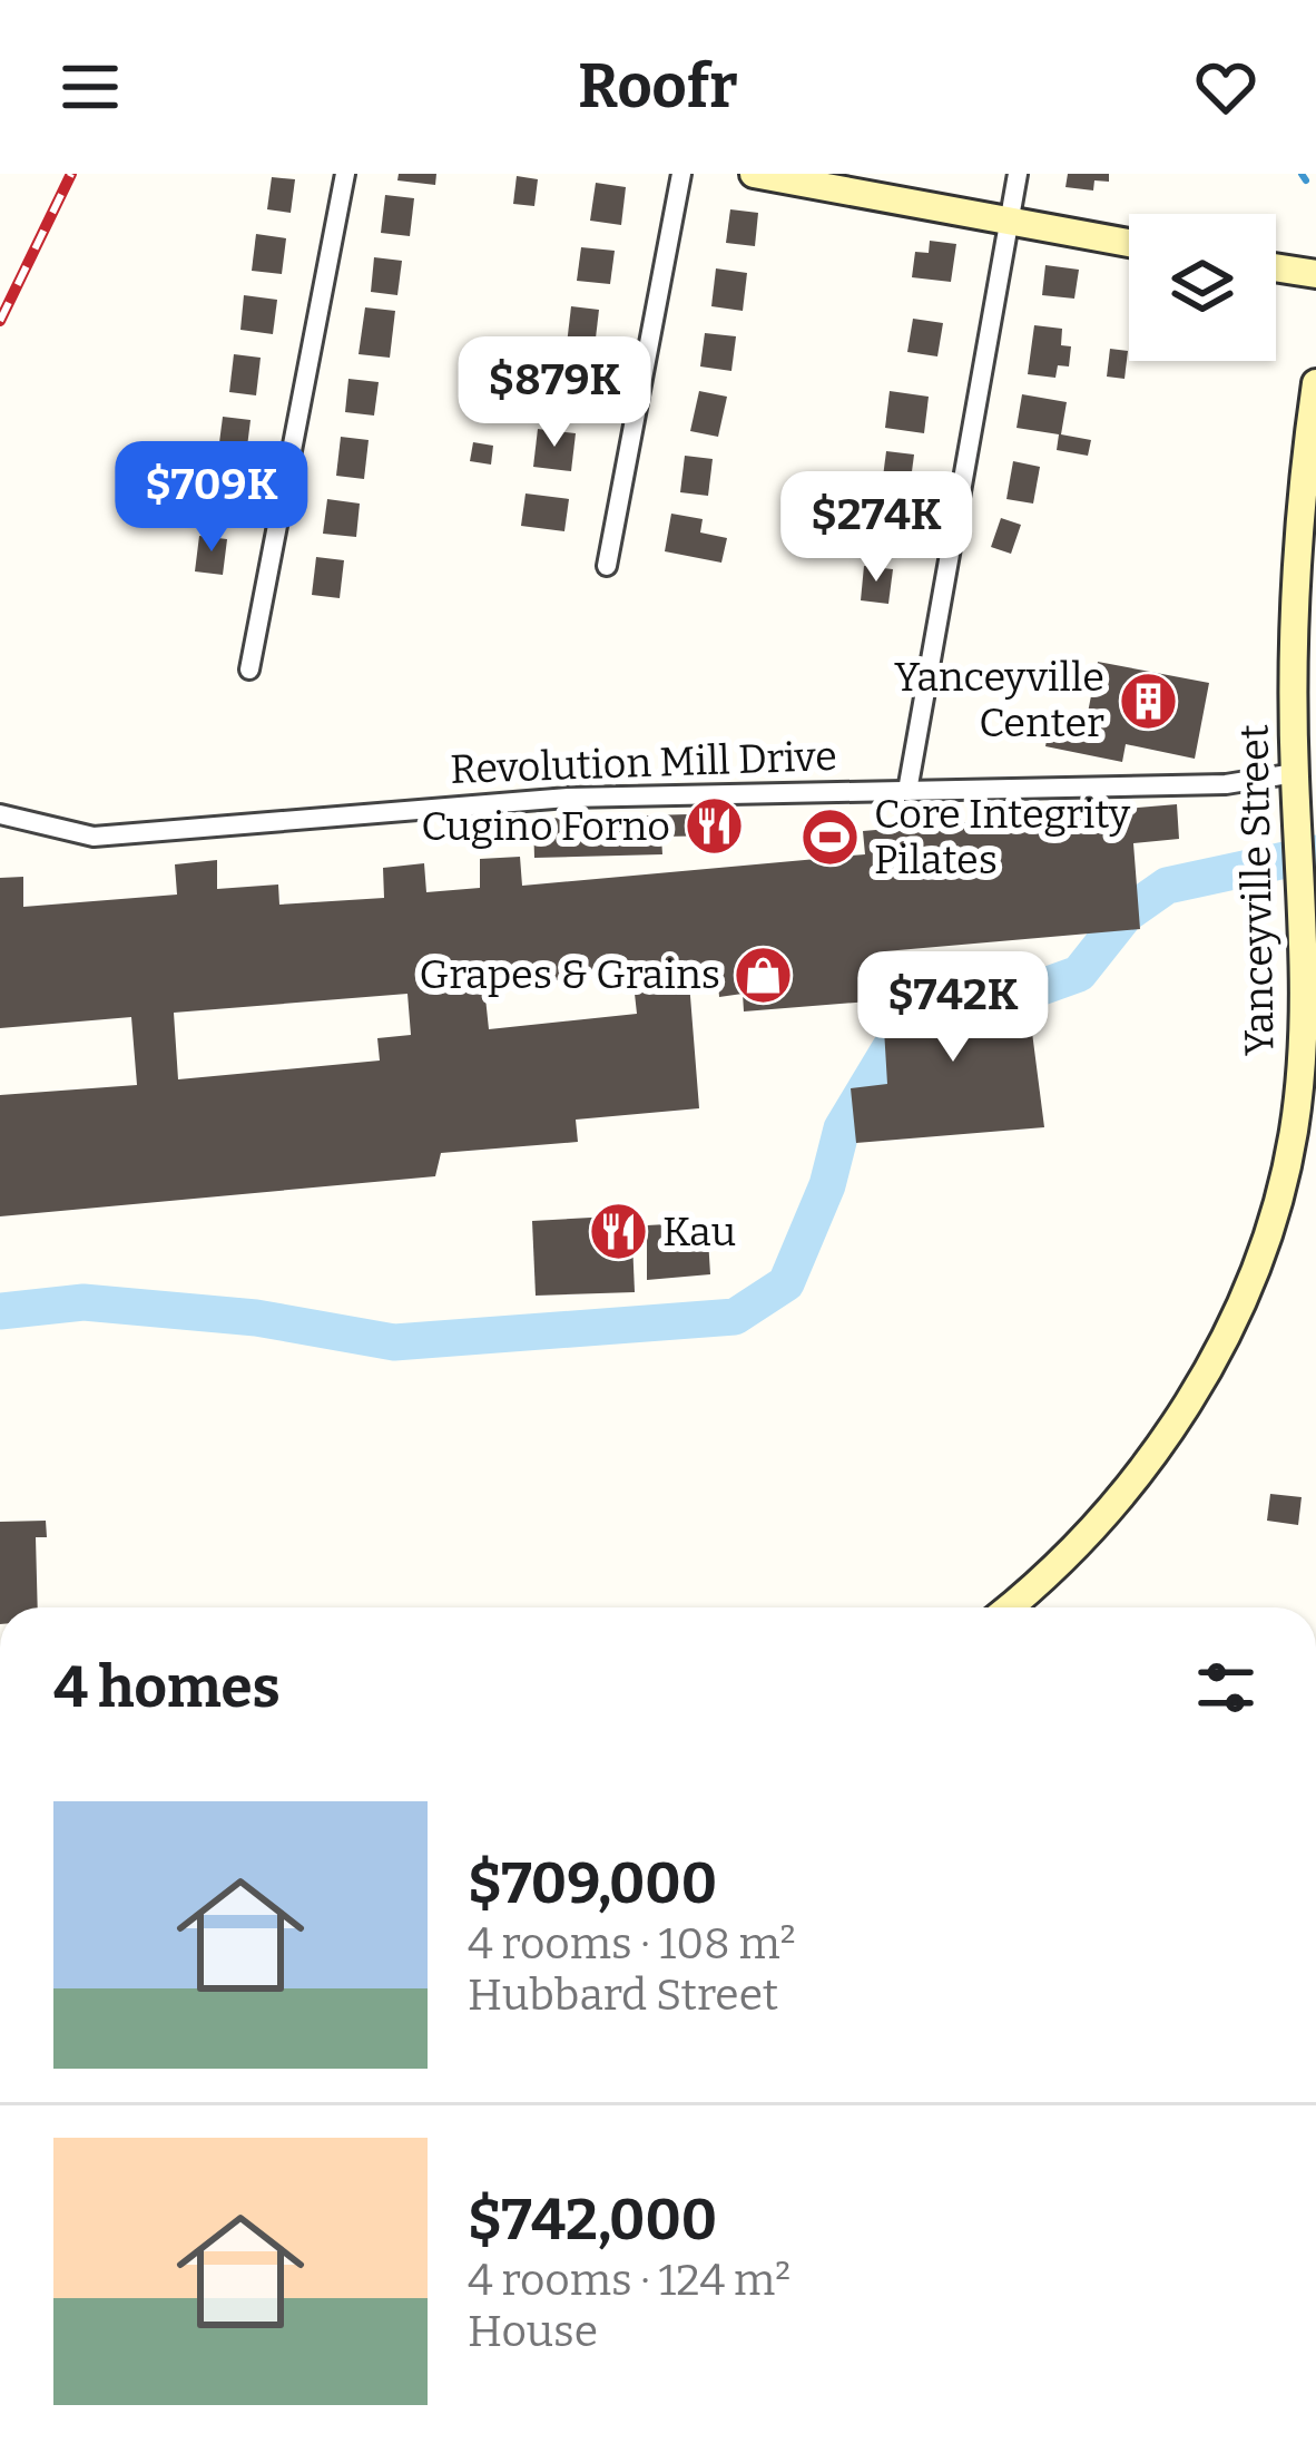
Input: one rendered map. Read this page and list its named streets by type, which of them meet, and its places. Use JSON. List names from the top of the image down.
{
  "streets": {
    "main road": ["Yanceyville Street"],
    "street": ["Revolution Mill Drive"]
  },
  "crossings": [
    ["Revolution Mill Drive", "Yanceyville Street"]
  ],
  "places": {
    "building": ["Yanceyville Center"],
    "restaurant": ["Cugino Forno", "Kau"],
    "sports": ["Core Integrity Pilates"],
    "shop": ["Grapes & Grains"]
  },
  "page": {
    "header": "Roofr",
    "price": [
      "$879K",
      "$709K",
      "$274K",
      "$742K"
    ],
    "heading": "4 homes",
    "list": [
      {
        "name": "$709,000",
        "note": "4 rooms · 108 m² · Hubbard Street"
      },
      {
        "name": "$742,000",
        "note": "4 rooms · 124 m² · House"
      }
    ]
  }
}
